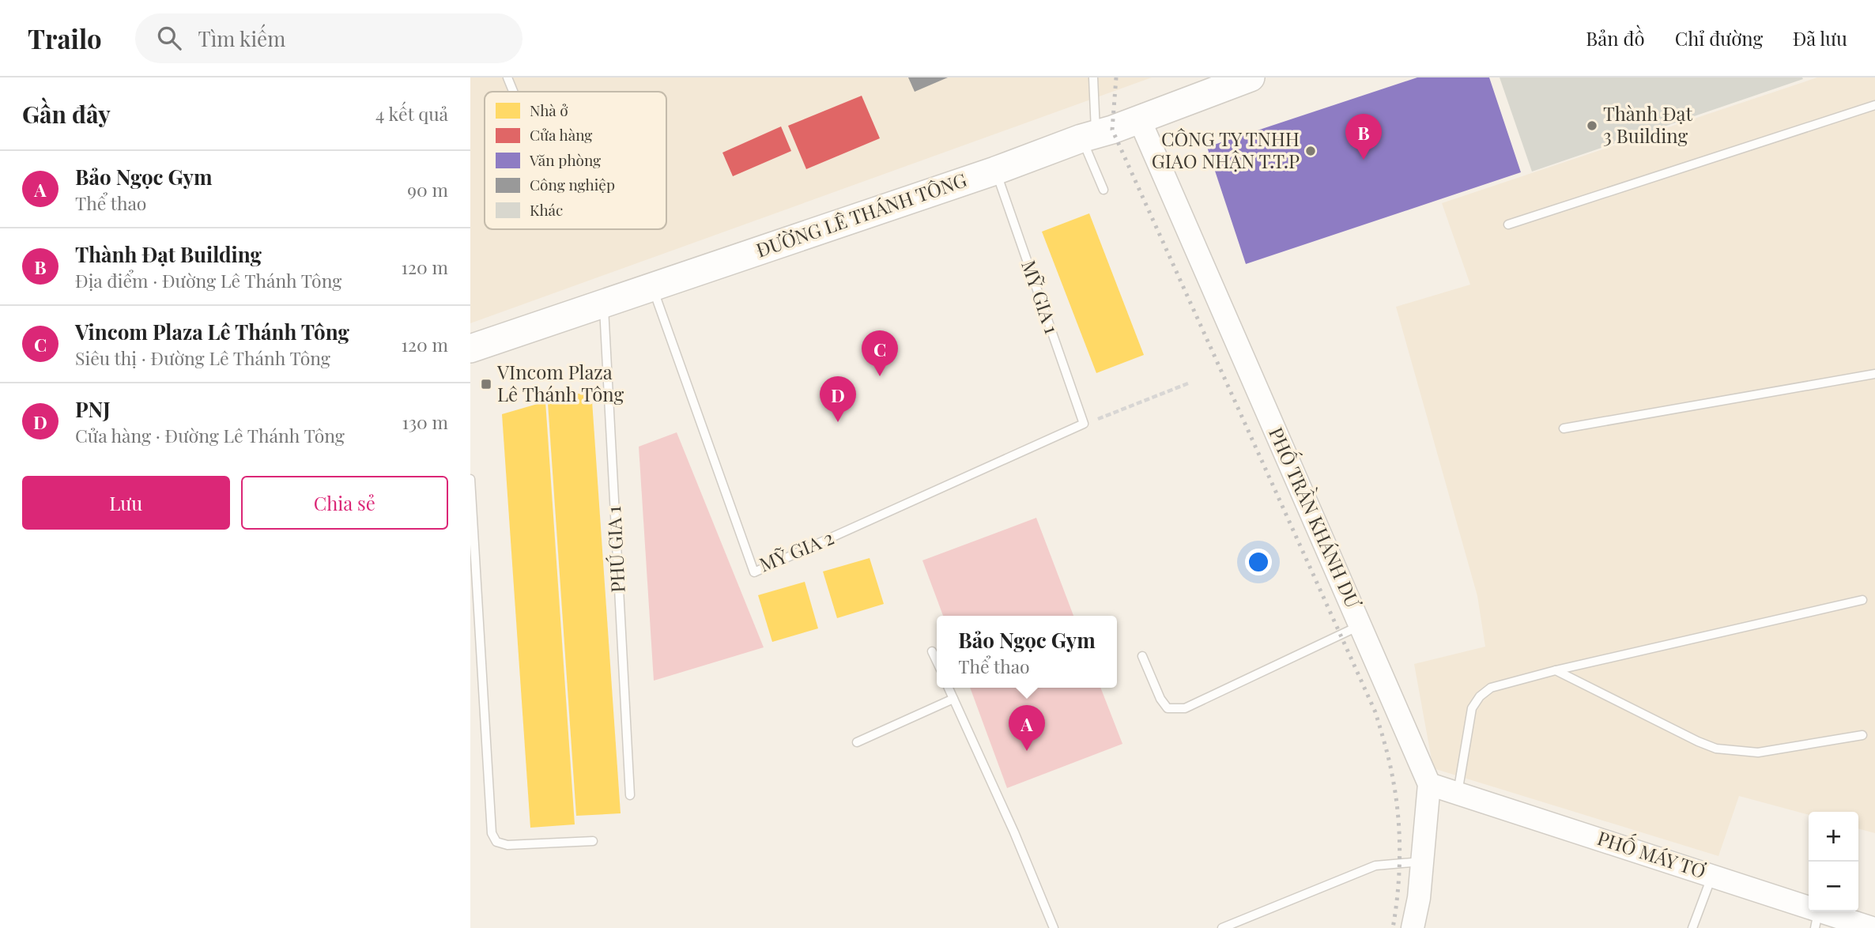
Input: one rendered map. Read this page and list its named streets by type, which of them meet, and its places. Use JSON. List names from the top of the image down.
{
  "streets": {
    "main road": ["ĐƯỜNG LÊ THÁNH TÔNG"],
    "street": ["PHỐ TRẦN KHÁNH DƯ", "PHỐ MÁY TƠ"],
    "lane": ["MỸ GIA 1", "PHÚ GIA 1", "MỸ GIA 2"]
  },
  "crossings": [
    ["ĐƯỜNG LÊ THÁNH TÔNG", "MỸ GIA 1"],
    ["ĐƯỜNG LÊ THÁNH TÔNG", "PHỐ TRẦN KHÁNH DƯ"],
    ["ĐƯỜNG LÊ THÁNH TÔNG", "PHÚ GIA 1"],
    ["ĐƯỜNG LÊ THÁNH TÔNG", "MỸ GIA 2"],
    ["MỸ GIA 1", "MỸ GIA 2"],
    ["PHỐ TRẦN KHÁNH DƯ", "PHỐ MÁY TƠ"]
  ],
  "places": {
    "other": ["Thành Đạt 3 Building", "CÔNG TY TNHH GIAO NHẬN T.T.P"],
    "transit": ["VIncom Plaza Lê Thánh Tông"]
  },
  "legend": [
    "Nhà ở",
    "Cửa hàng",
    "Văn phòng",
    "Công nghiệp",
    "Khác"
  ],
  "page": {
    "header": "Trailo",
    "search": "Tìm kiếm",
    "nav": ["Bản đồ", "Chỉ đường", "Đã lưu"],
    "heading": ["Gần đây", "4 kết quả"],
    "pins": [
      "B",
      "C",
      "D",
      "A"
    ],
    "list": [
      {
        "mark": "A",
        "name": "Bảo Ngọc Gym",
        "note": "Thể thao",
        "value": "90 m"
      },
      {
        "mark": "B",
        "name": "Thành Đạt Building",
        "note": "Địa điểm · Đường Lê Thánh Tông",
        "value": "120 m"
      },
      {
        "mark": "C",
        "name": "Vincom Plaza Lê Thánh Tông",
        "note": "Siêu thị · Đường Lê Thánh Tông",
        "value": "120 m"
      },
      {
        "mark": "D",
        "name": "PNJ",
        "note": "Cửa hàng · Đường Lê Thánh Tông",
        "value": "130 m"
      }
    ],
    "buttons": ["Lưu", "Chia sẻ"],
    "popup": ["Bảo Ngọc Gym", "Thể thao"],
    "map_buttons": ["+", "−"]
  }
}
